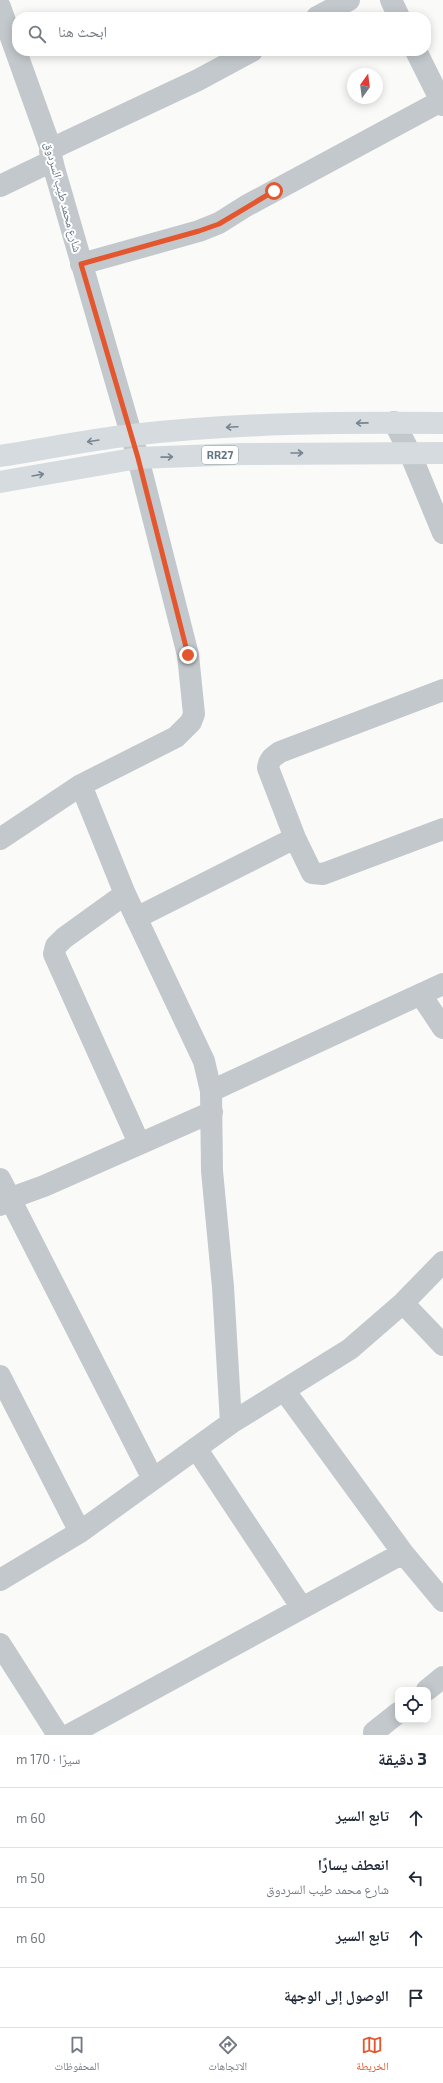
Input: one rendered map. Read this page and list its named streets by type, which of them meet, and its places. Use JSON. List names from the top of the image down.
{
  "streets": {
    "highway": ["RR27"],
    "street": ["شارع محمد طيب السردوق"]
  },
  "crossings": [
    ["شارع محمد طيب السردوق", "RR27"]
  ],
  "north": "top",
  "page": {
    "search": "ابحث هنا",
    "heading": ["3 دقيقة", "سيرًا · 170 m"],
    "list": [
      ["تابع السير", "60 m"],
      ["انعطف يسارًا", "شارع محمد طيب السردوق", "50 m"],
      ["تابع السير", "60 m"],
      "الوصول إلى الوجهة"
    ],
    "nav": ["الخريطة", "الاتجاهات", "المحفوظات"]
  }
}
